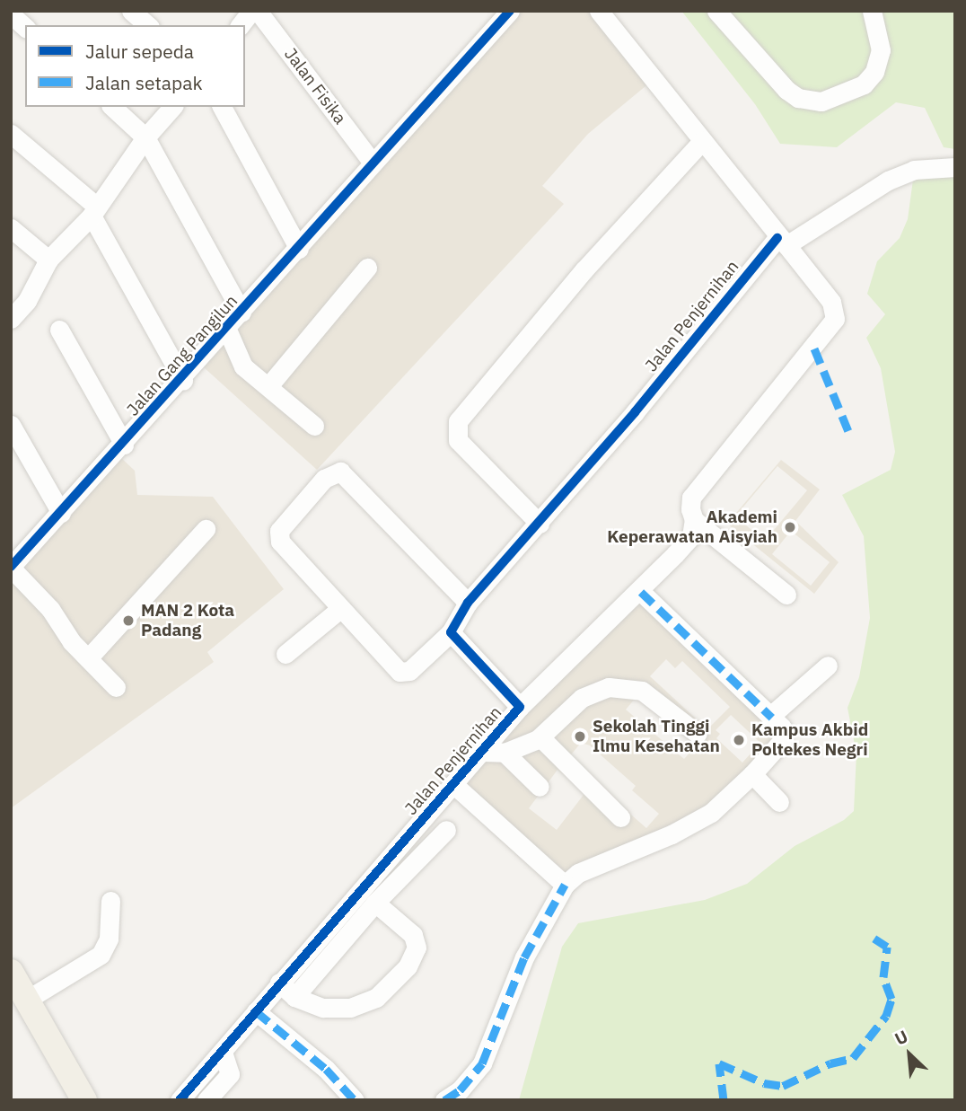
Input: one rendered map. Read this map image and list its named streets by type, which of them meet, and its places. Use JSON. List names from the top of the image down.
{
  "streets": {
    "street": ["Jalan Fisika", "Jalan Penjernihan", "Jalan Gang Pangilun"]
  },
  "crossings": [
    ["Jalan Fisika", "Jalan Gang Pangilun"]
  ],
  "places": [
    "Akademi Keperawatan Aisyiah",
    "MAN 2 Kota Padang",
    "Sekolah Tinggi Ilmu Kesehatan",
    "Kampus Akbid Poltekes Negri"
  ],
  "legend": ["Jalur sepeda", "Jalan setapak"],
  "north": "top left"
}
